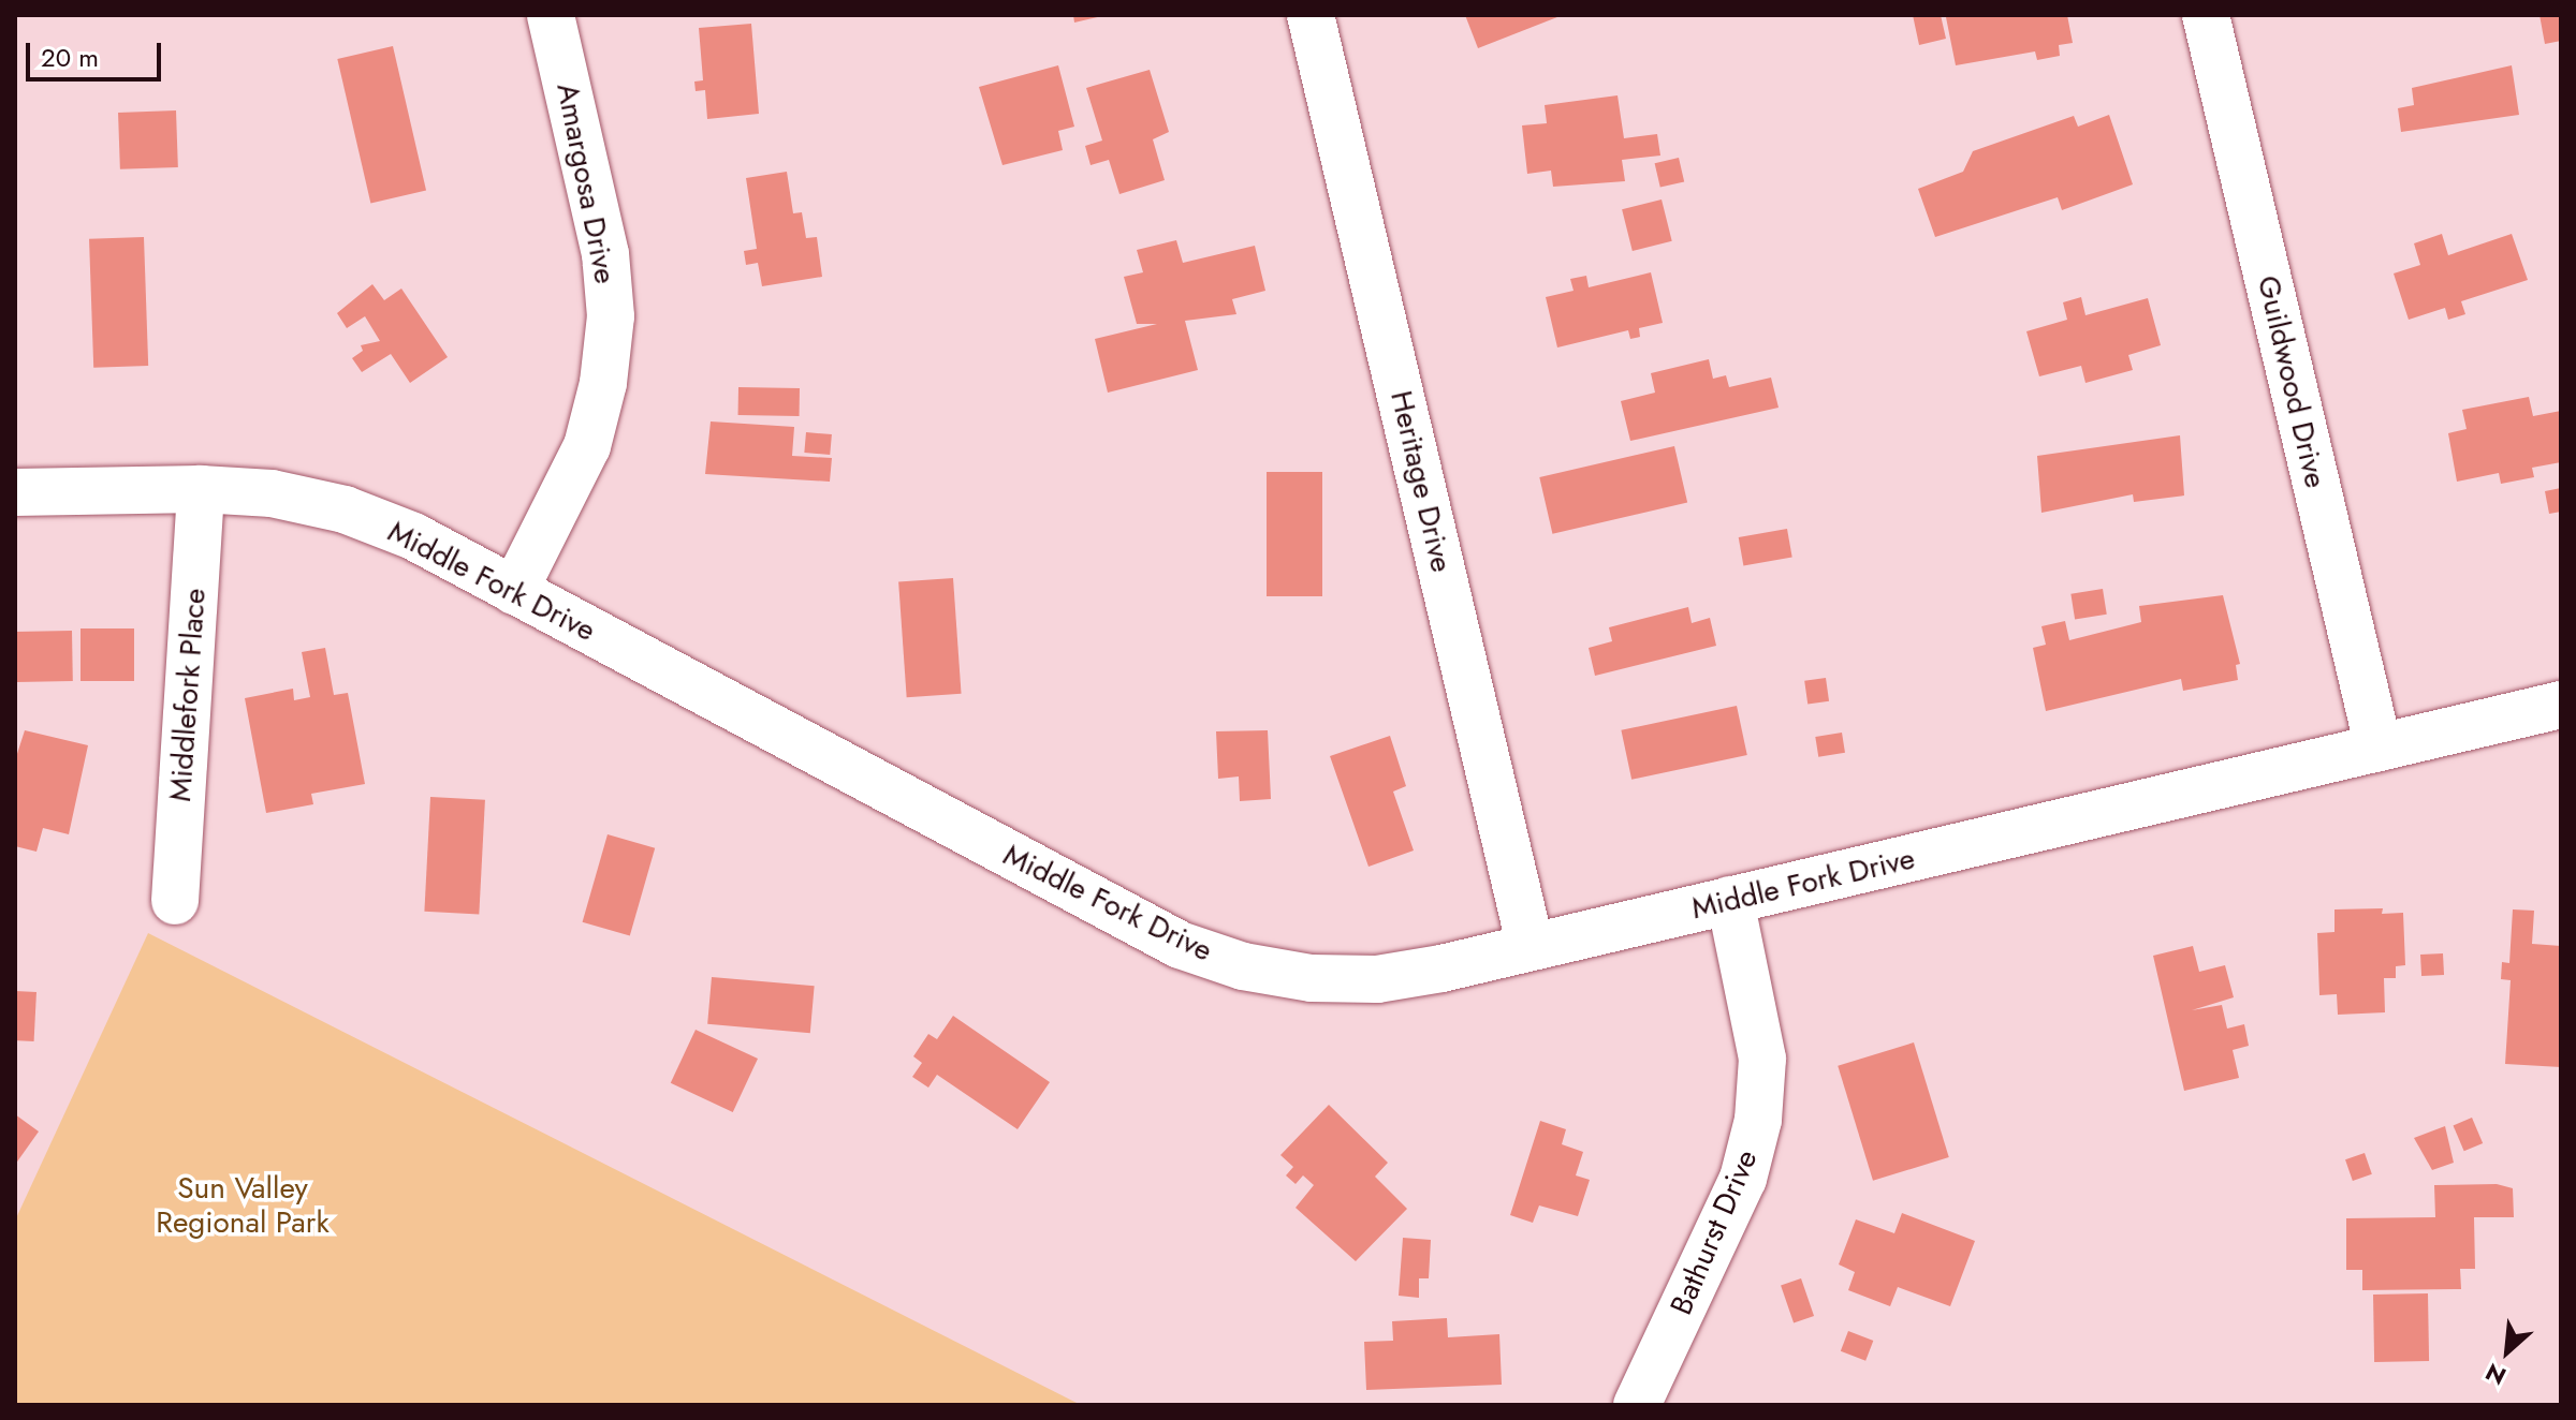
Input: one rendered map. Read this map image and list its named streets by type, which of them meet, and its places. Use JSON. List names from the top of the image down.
{
  "streets": {
    "street": [
      "Amargosa Drive",
      "Guildwood Drive",
      "Heritage Drive",
      "Middle Fork Drive",
      "Middlefork Place",
      "Bathurst Drive"
    ]
  },
  "crossings": [
    ["Amargosa Drive", "Middle Fork Drive"],
    ["Guildwood Drive", "Middle Fork Drive"],
    ["Heritage Drive", "Middle Fork Drive"],
    ["Middle Fork Drive", "Middlefork Place"],
    ["Middle Fork Drive", "Bathurst Drive"]
  ],
  "parks": ["Sun Valley Regional Park"],
  "scale_bar": "20 m",
  "north": "bottom left"
}
